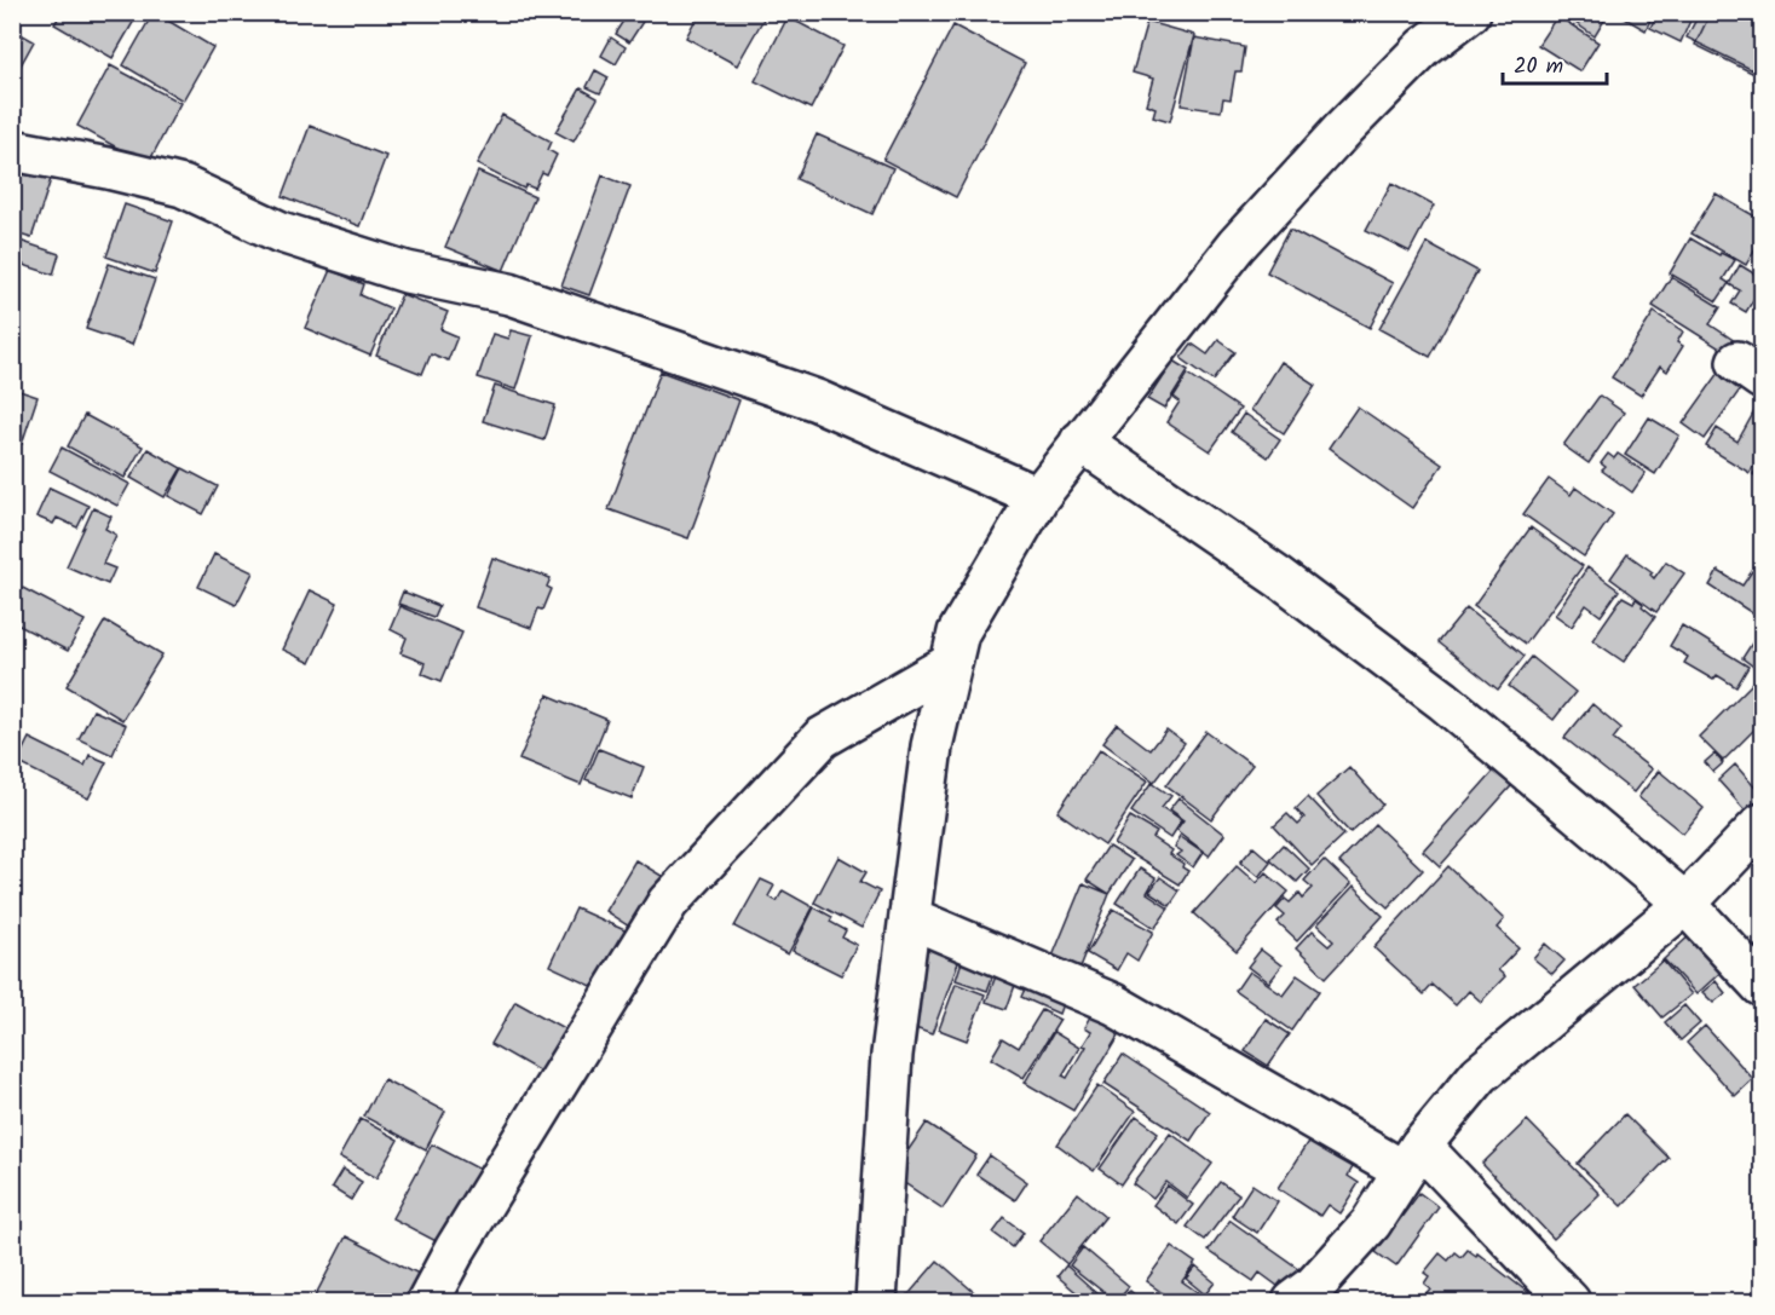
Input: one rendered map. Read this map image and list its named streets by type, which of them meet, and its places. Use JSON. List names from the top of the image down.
{
  "scale_bar": "20 m"
}
